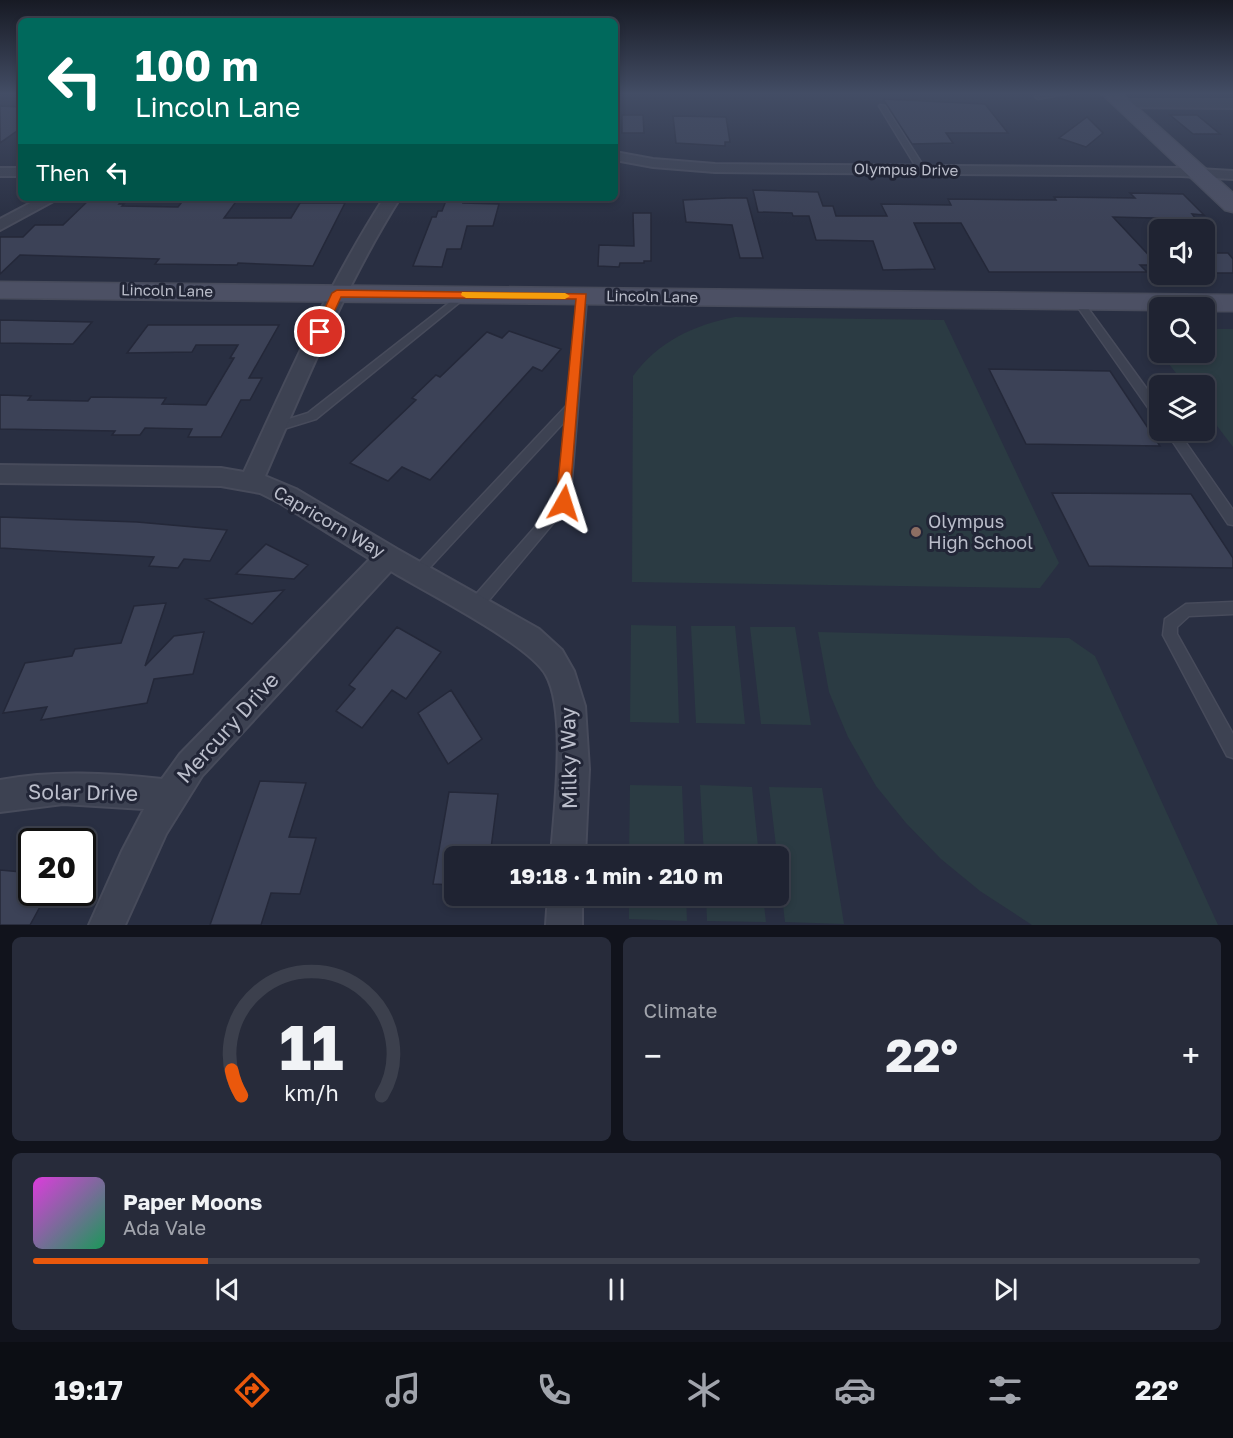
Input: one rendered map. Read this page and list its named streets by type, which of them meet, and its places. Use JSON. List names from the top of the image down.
{
  "streets": {
    "street": [
      "Olympus Drive",
      "Lincoln Lane",
      "Capricorn Way",
      "Mercury Drive",
      "Milky Way",
      "Solar Drive"
    ]
  },
  "crossings": [
    ["Capricorn Way", "Mercury Drive"],
    ["Capricorn Way", "Milky Way"],
    ["Mercury Drive", "Solar Drive"]
  ],
  "places": ["Olympus High School"],
  "page": {
    "turn": ["100 m", "Lincoln Lane"],
    "then": "Then",
    "limit": "20",
    "trip": "19:18 · 1 min · 210 m",
    "tile": "Climate",
    "heat": ["−", "22°", "+"],
    "song": ["Paper Moons", "Ada Vale"],
    "tabs": ["19:17", "22°"],
    "gauge": ["11", "km/h"]
  }
}
